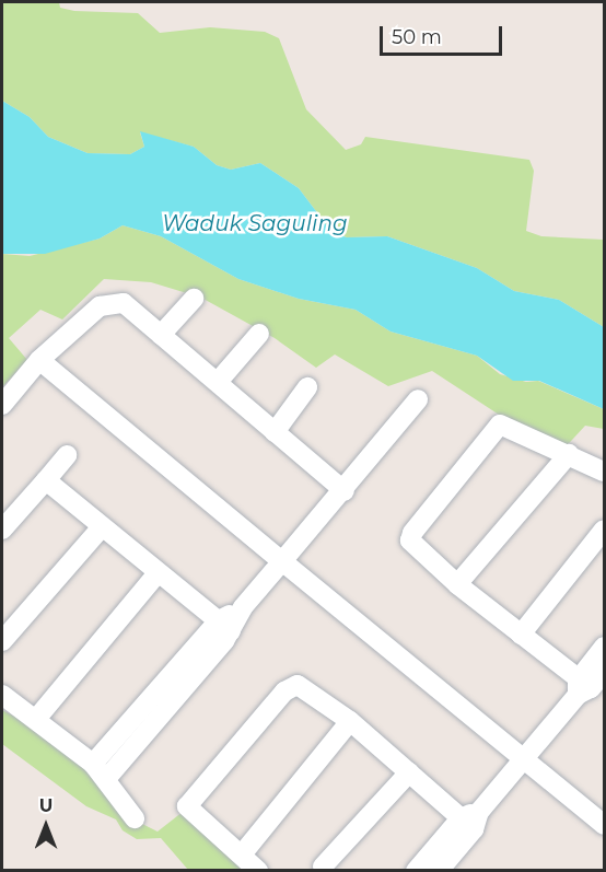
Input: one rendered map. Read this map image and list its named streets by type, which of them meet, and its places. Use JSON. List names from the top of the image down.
{
  "water": ["Waduk Saguling"],
  "scale_bar": "50 m",
  "north": "top"
}
